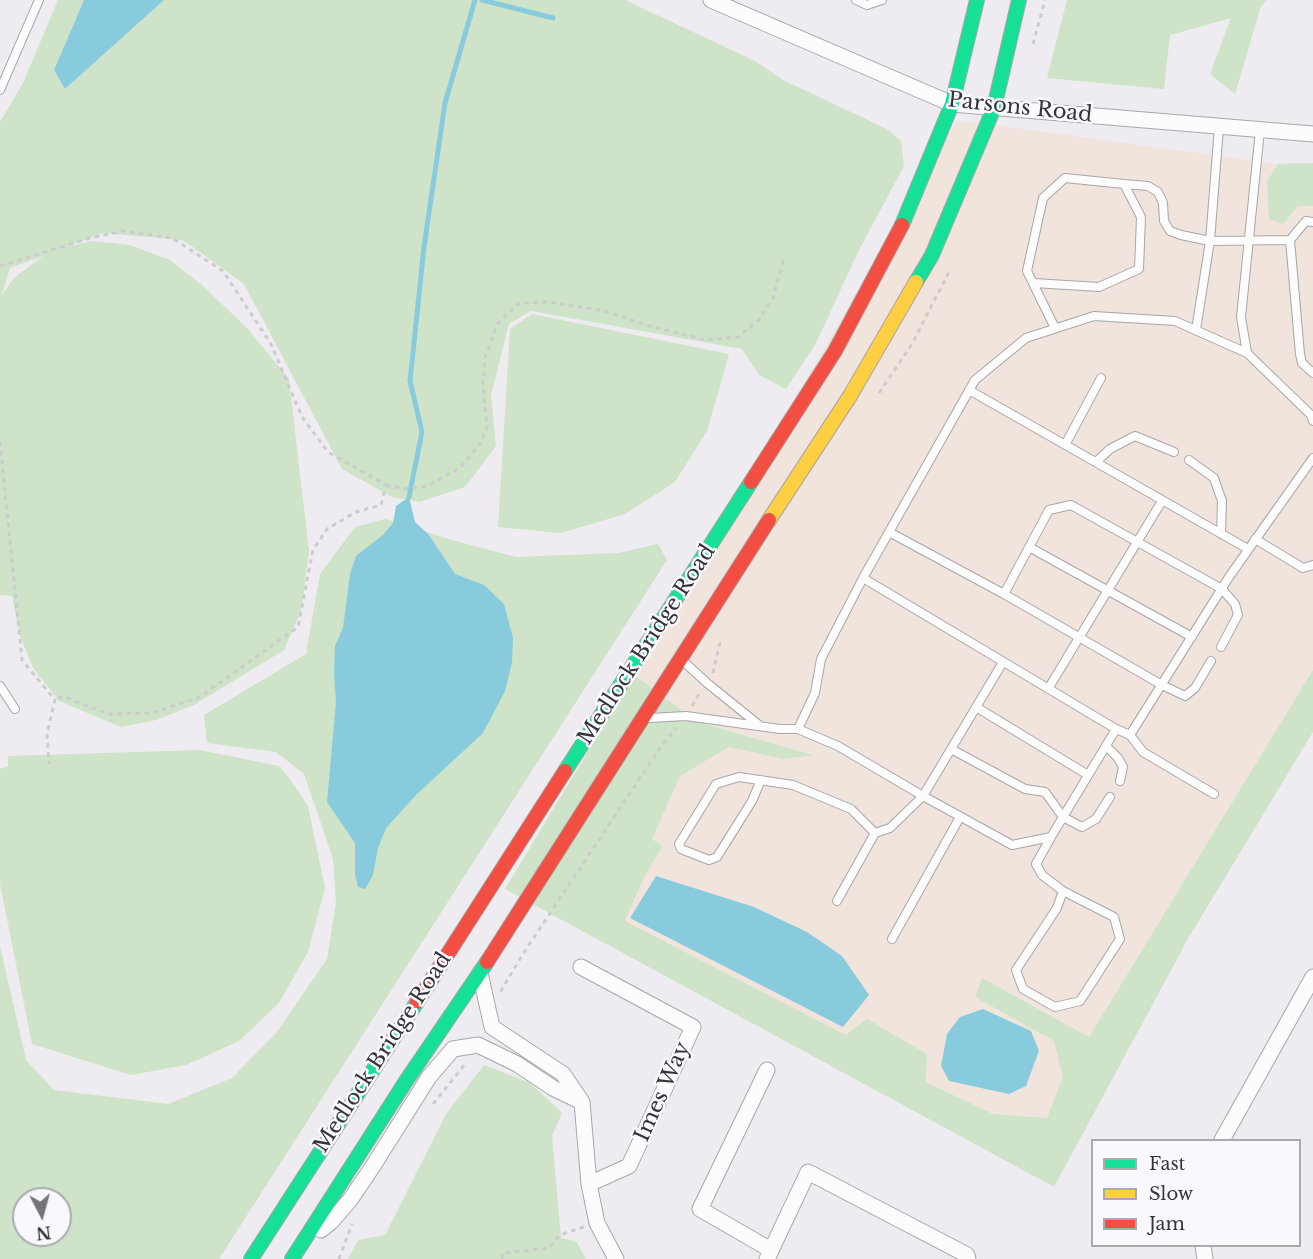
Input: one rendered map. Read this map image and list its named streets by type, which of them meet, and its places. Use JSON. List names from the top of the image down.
{
  "streets": {
    "highway": ["Medlock Bridge Road"],
    "street": ["Parsons Road", "Imes Way"]
  },
  "crossings": [
    ["Parsons Road", "Medlock Bridge Road"]
  ],
  "legend": ["Fast", "Slow", "Jam"],
  "north": "bottom"
}
